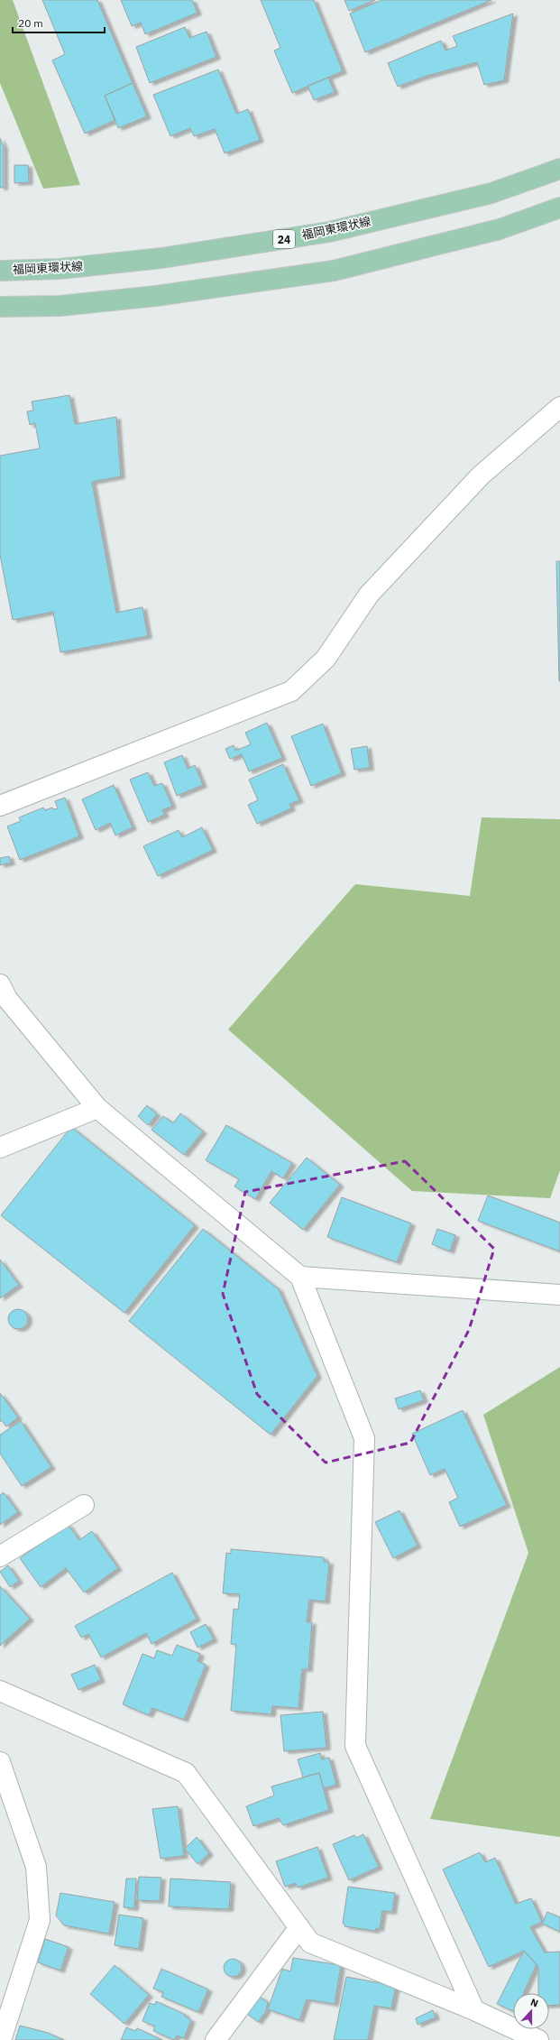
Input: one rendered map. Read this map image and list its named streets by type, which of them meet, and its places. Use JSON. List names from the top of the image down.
{
  "streets": {
    "main road": ["福岡東環状線", "24"]
  },
  "scale_bar": "20 m",
  "north": "top"
}
